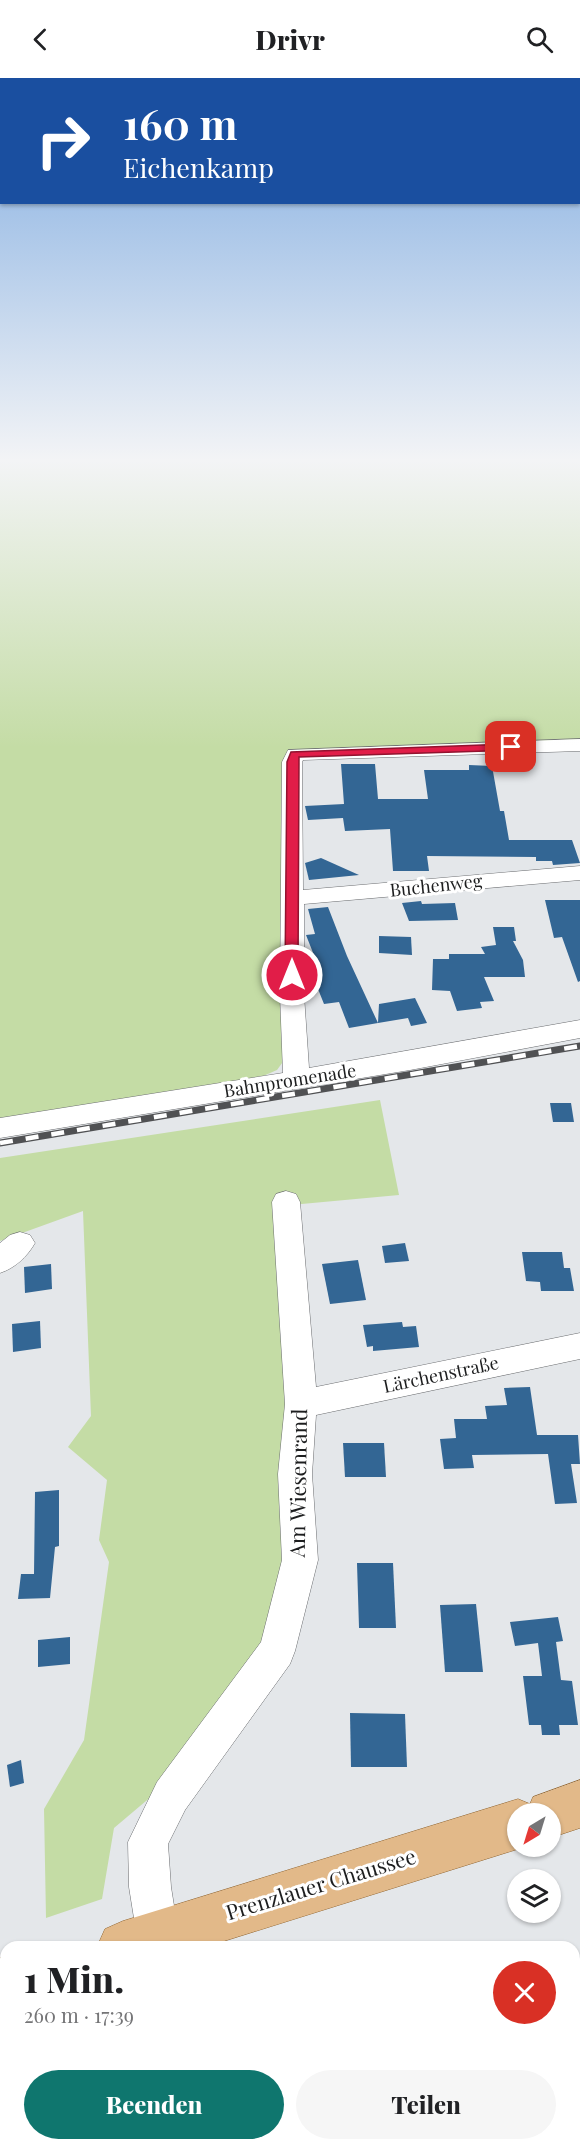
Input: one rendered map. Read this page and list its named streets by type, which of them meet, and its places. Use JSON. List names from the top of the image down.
{
  "streets": {
    "main road": ["Prenzlauer Chaussee"],
    "street": [
      "Buchenweg",
      "Bahnpromenade",
      "Lärchenstraße",
      "Am Wiesenrand"
    ]
  },
  "crossings": [
    ["Lärchenstraße", "Am Wiesenrand"]
  ],
  "north": "bottom left",
  "page": {
    "header": "Drivr",
    "turn": ["160 m", "Eichenkamp"],
    "heading": ["1 Min.", "260 m · 17:39"],
    "buttons": ["Beenden", "Teilen"]
  }
}
